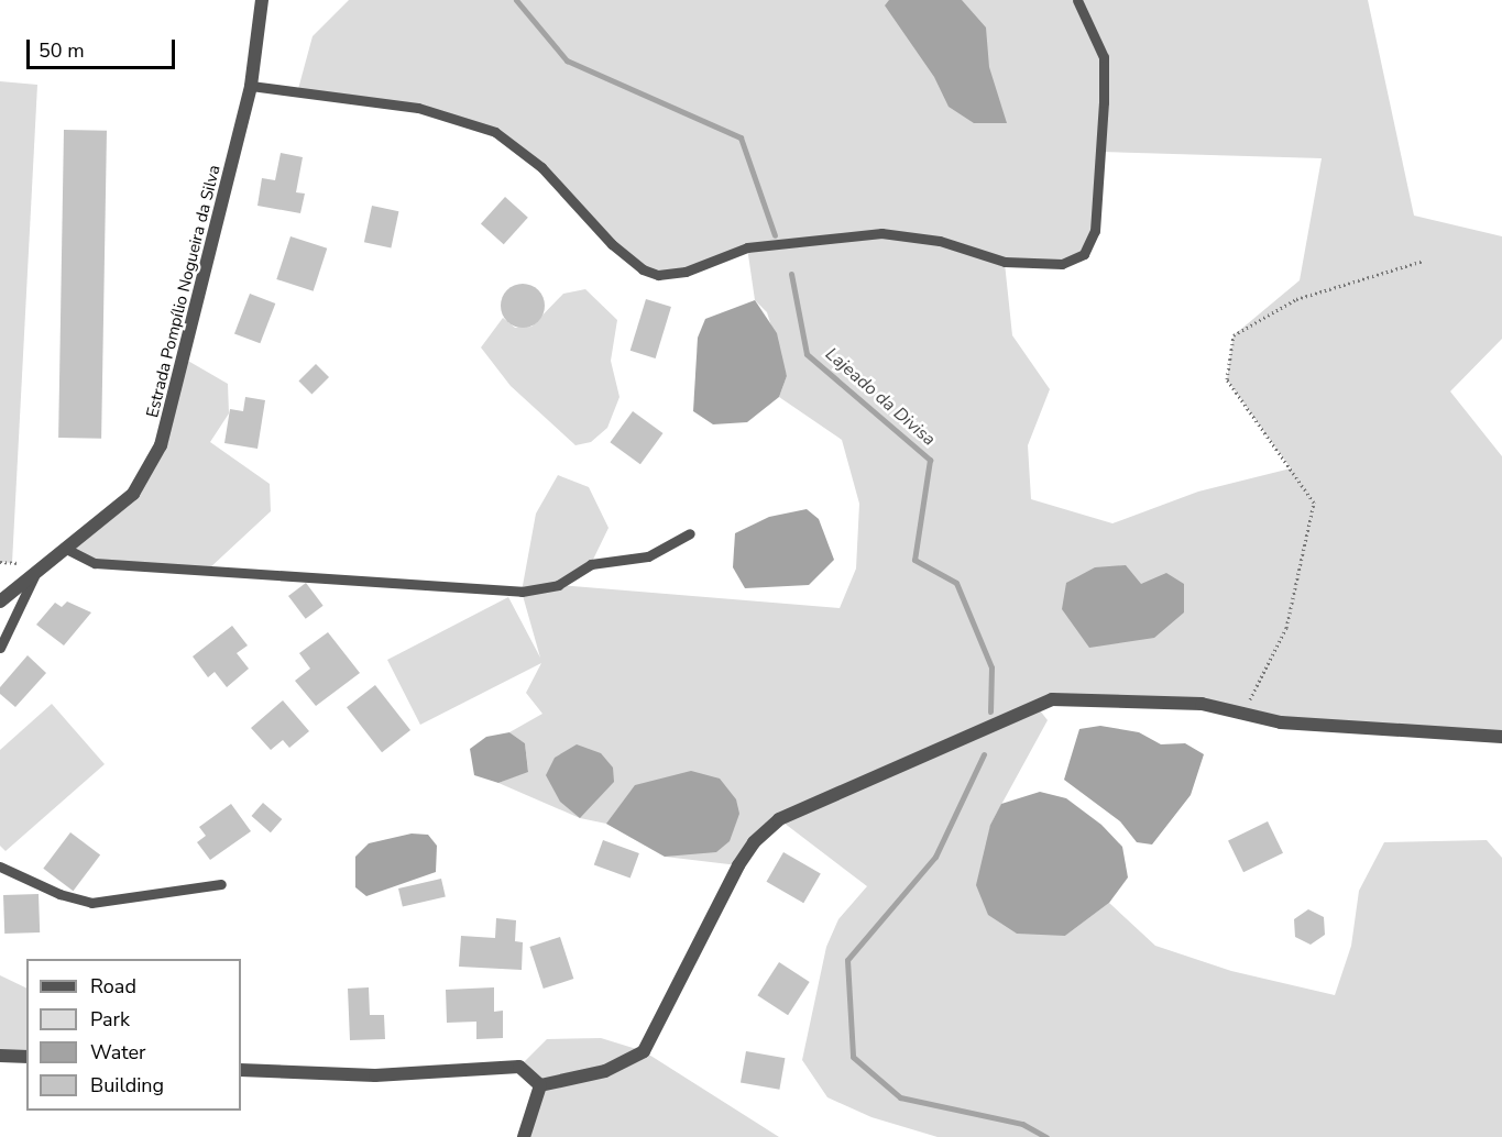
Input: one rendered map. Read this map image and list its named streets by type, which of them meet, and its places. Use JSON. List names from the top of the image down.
{
  "streets": {
    "street": ["Estrada Pompílio Nogueira da Silva"]
  },
  "water": ["Lajeado da Divisa"],
  "legend": [
    "Road",
    "Park",
    "Water",
    "Building"
  ],
  "scale_bar": "50 m"
}
